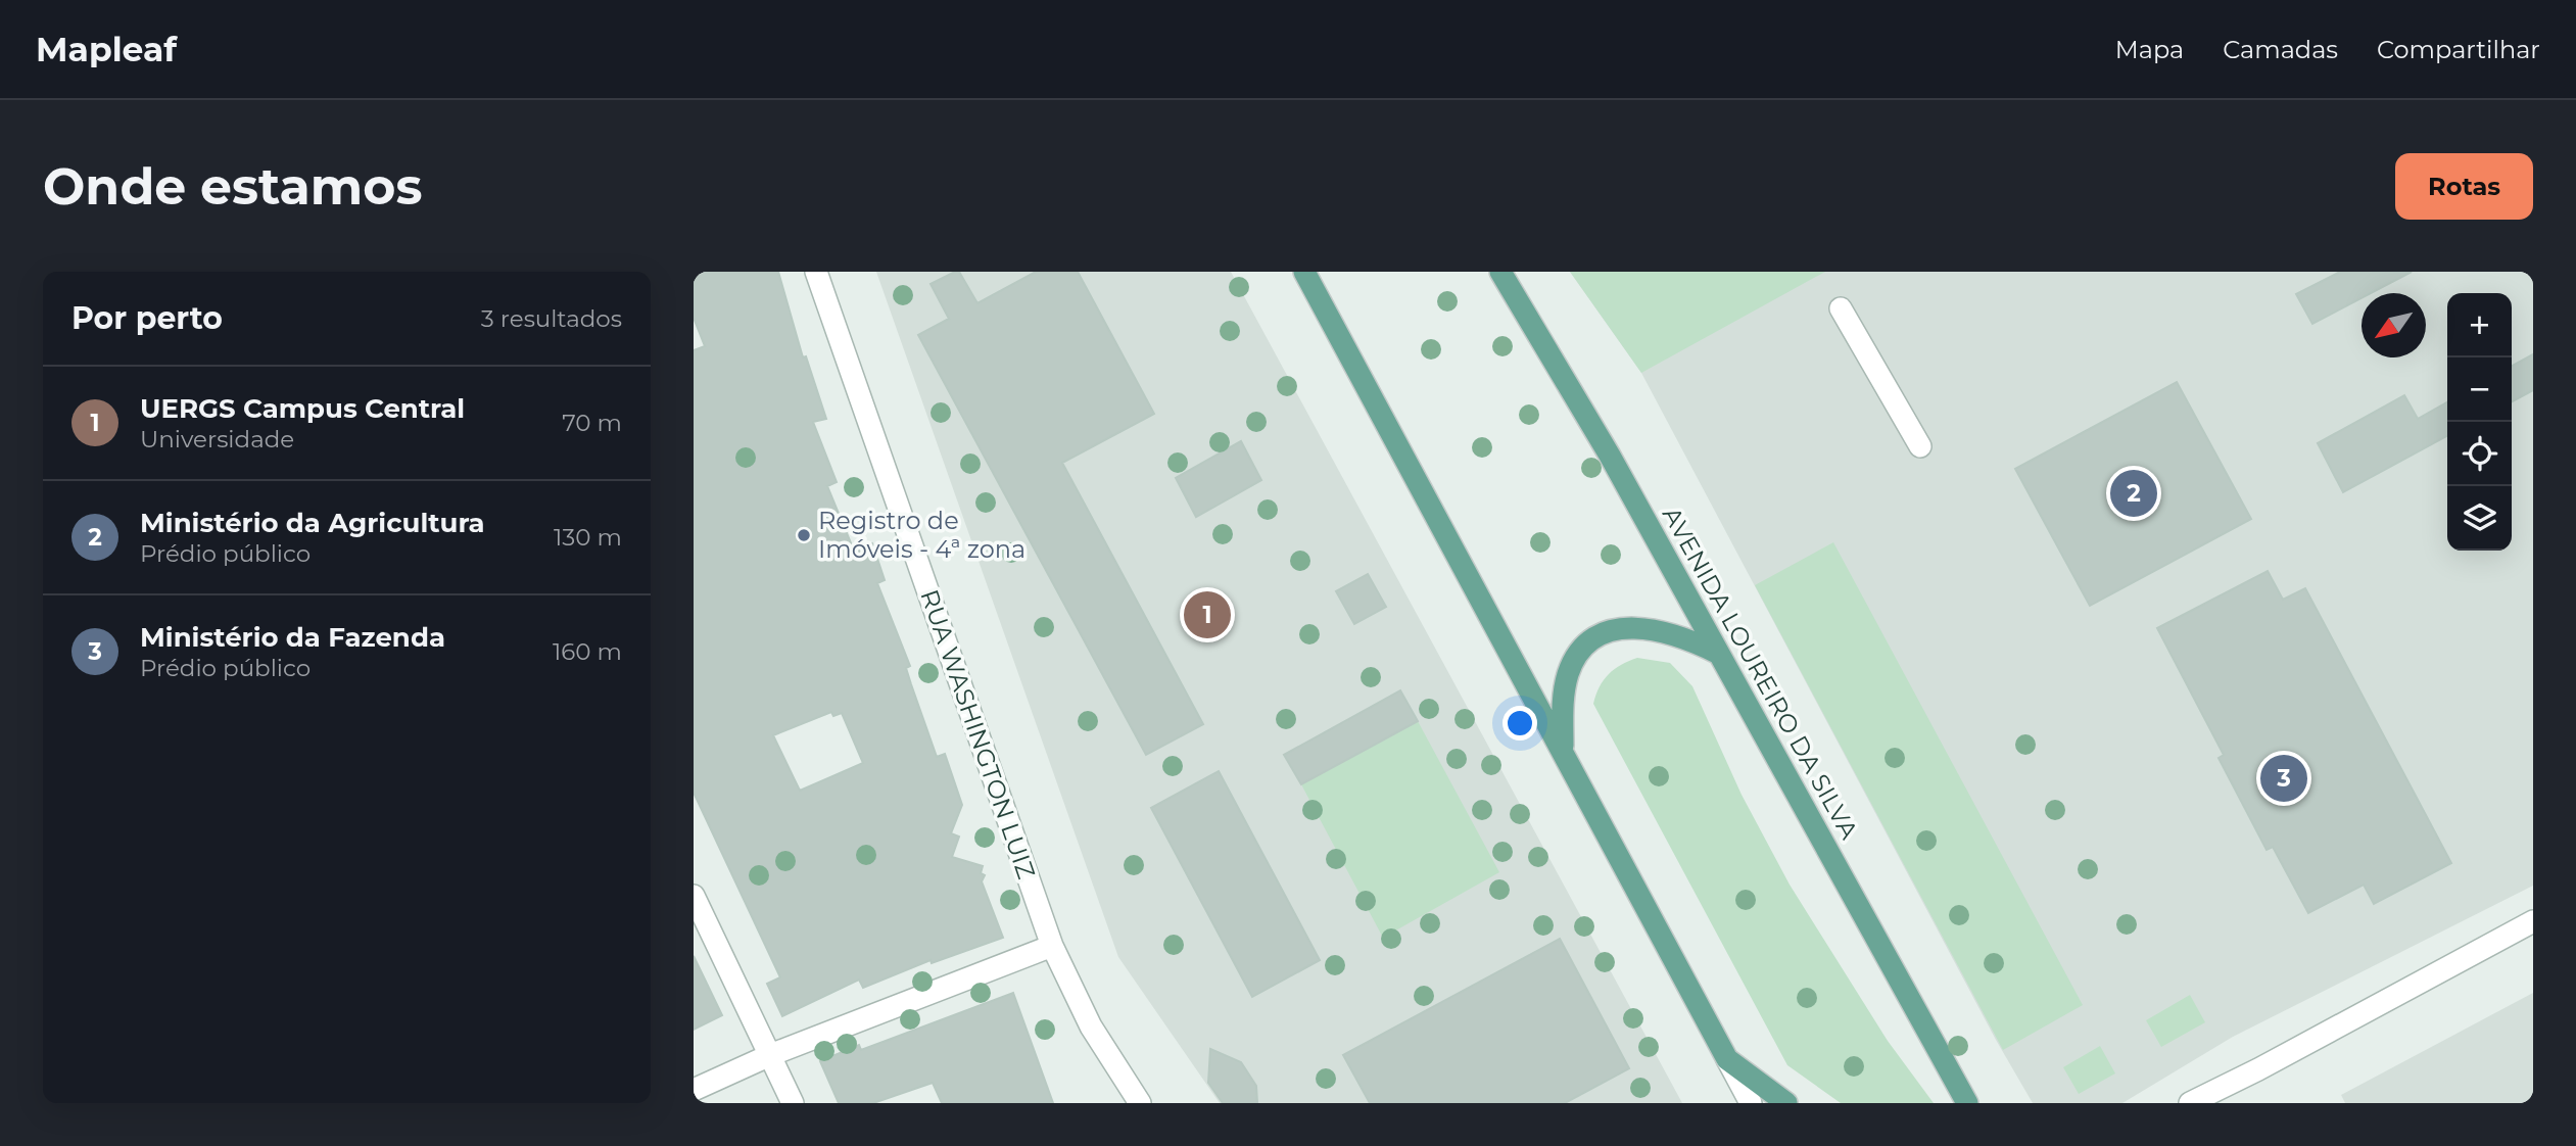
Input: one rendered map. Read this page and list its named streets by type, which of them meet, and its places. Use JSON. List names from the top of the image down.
{
  "streets": {
    "main road": ["AVENIDA LOUREIRO DA SILVA"],
    "street": ["RUA WASHINGTON LUIZ"]
  },
  "places": ["Registro de Imóveis - 4ª zona"],
  "north": "bottom left",
  "page": {
    "header": "Mapleaf",
    "nav": ["Mapa", "Camadas", "Compartilhar"],
    "buttons": "Rotas",
    "title": "Onde estamos",
    "heading": ["Por perto", "3 resultados"],
    "map_buttons": ["+", "−"],
    "list": [
      {
        "mark": "1",
        "name": "UERGS Campus Central",
        "note": "Universidade",
        "value": "70 m"
      },
      {
        "mark": "2",
        "name": "Ministério da Agricultura",
        "note": "Prédio público",
        "value": "130 m"
      },
      {
        "mark": "3",
        "name": "Ministério da Fazenda",
        "note": "Prédio público",
        "value": "160 m"
      }
    ],
    "pins": ["2", "1", "3"]
  }
}
